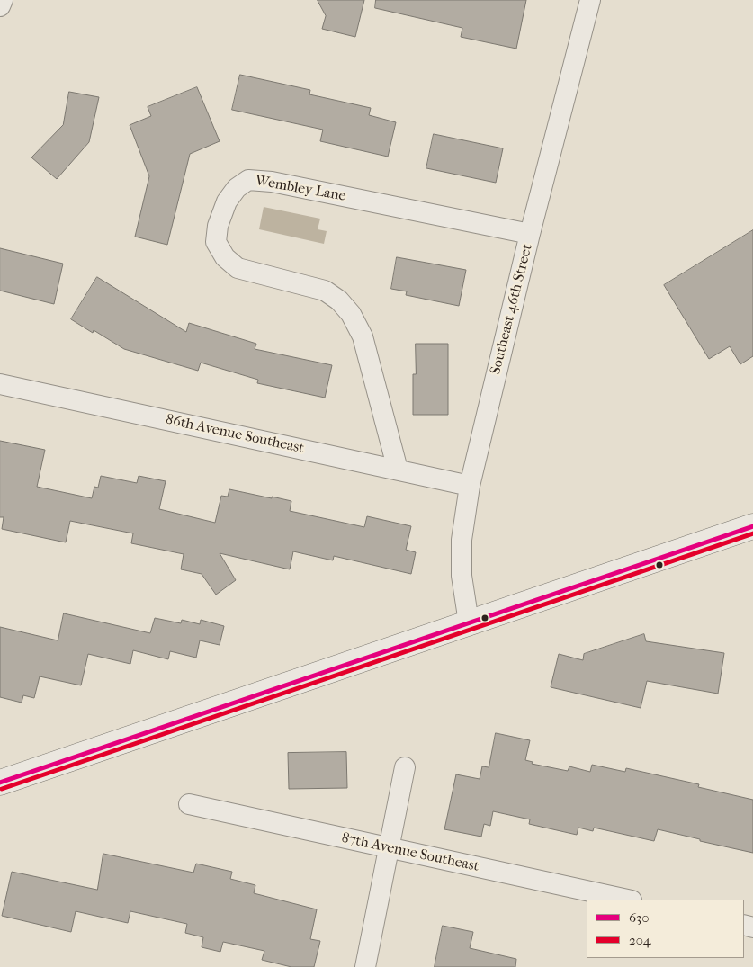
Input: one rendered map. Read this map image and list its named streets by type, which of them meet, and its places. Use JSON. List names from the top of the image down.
{
  "streets": {
    "street": [
      "Wembley Lane",
      "Southeast 46th Street",
      "86th Avenue Southeast",
      "87th Avenue Southeast"
    ]
  },
  "crossings": [
    ["Wembley Lane", "Southeast 46th Street"],
    ["Wembley Lane", "86th Avenue Southeast"],
    ["Southeast 46th Street", "86th Avenue Southeast"]
  ],
  "lines": ["transit line 630", "transit line 204"],
  "legend": ["630", "204"]
}
